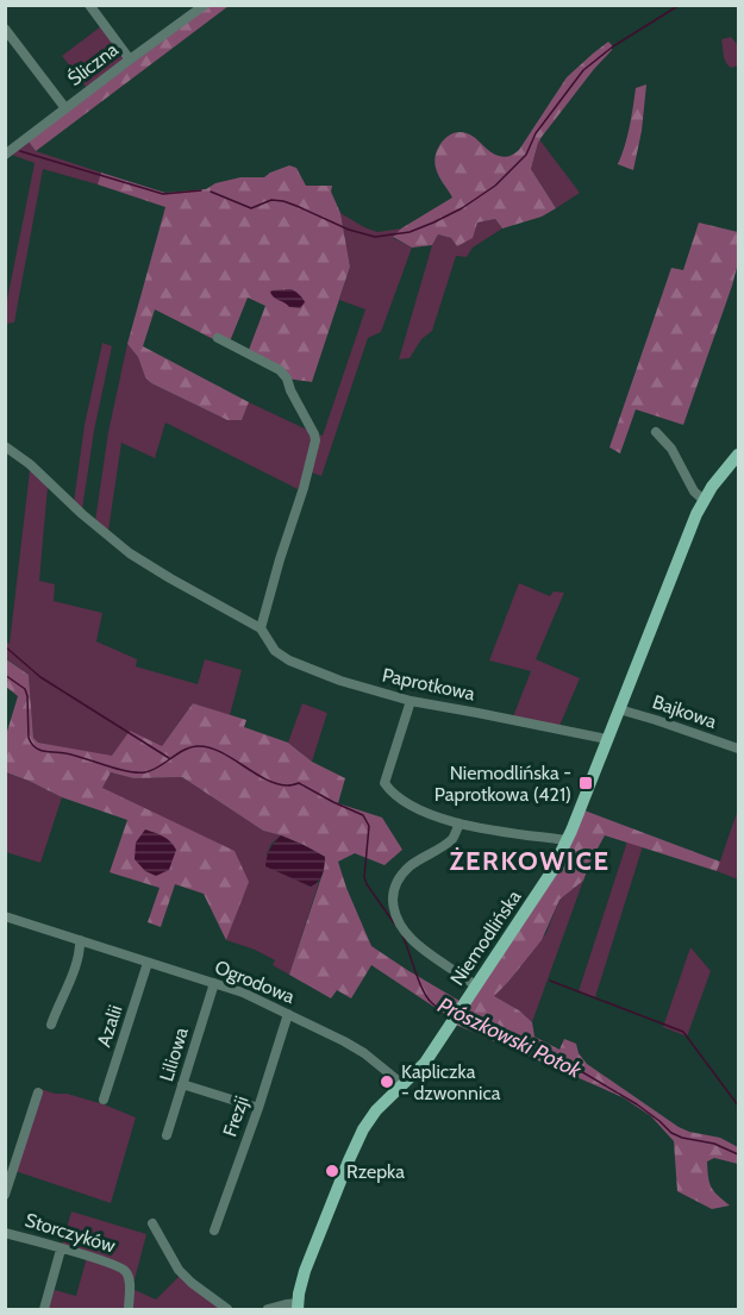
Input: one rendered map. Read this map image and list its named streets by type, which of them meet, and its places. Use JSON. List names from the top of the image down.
{
  "streets": {
    "main road": ["Niemodlińska"],
    "street": [
      "Śliczna",
      "Paprotkowa",
      "Bajkowa",
      "Ogrodowa",
      "Azalii",
      "Liliowa",
      "Frezji",
      "Storczyków"
    ]
  },
  "crossings": [
    ["Paprotkowa", "Niemodlińska"],
    ["Bajkowa", "Niemodlińska"],
    ["Niemodlińska", "Ogrodowa"],
    ["Ogrodowa", "Azalii"],
    ["Ogrodowa", "Liliowa"],
    ["Ogrodowa", "Frezji"]
  ],
  "districts": ["ŻERKOWICE"],
  "water": ["Prószkowski Potok"],
  "places": {
    "transit": ["Niemodlińska - Paprotkowa (421)"],
    "other": ["Kapliczka - dzwonnica", "Rzepka"]
  }
}
